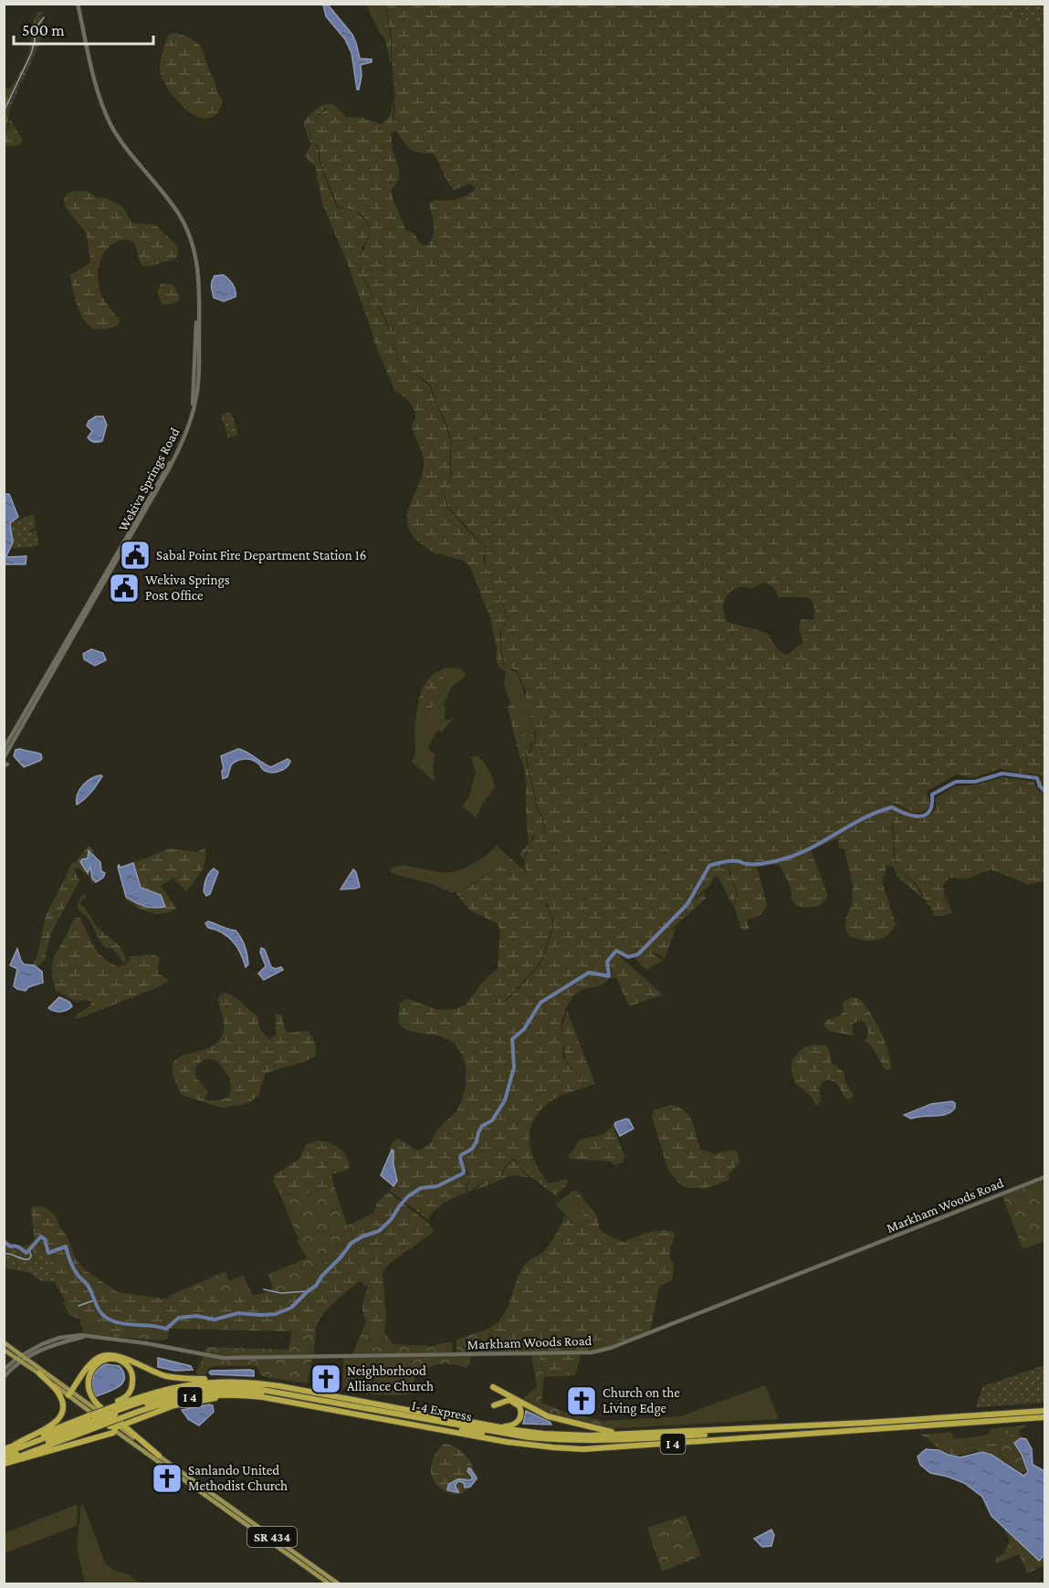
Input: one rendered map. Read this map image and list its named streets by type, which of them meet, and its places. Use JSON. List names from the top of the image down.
{
  "streets": {
    "highway": ["I 4", "I-4 Express"],
    "main road": ["Wekiva Springs Road", "Markham Woods Road", "SR 434"]
  },
  "crossings": [
    ["Markham Woods Road", "SR 434"],
    ["I 4", "I-4 Express"],
    ["I 4", "SR 434"],
    ["I-4 Express", "SR 434"]
  ],
  "places": {
    "public building": ["Sabal Point Fire Department Station 16", "Wekiva Springs Post Office"],
    "church": ["Neighborhood Alliance Church", "Church on the Living Edge", "Sanlando United Methodist Church"]
  },
  "scale_bar": "500 m"
}
